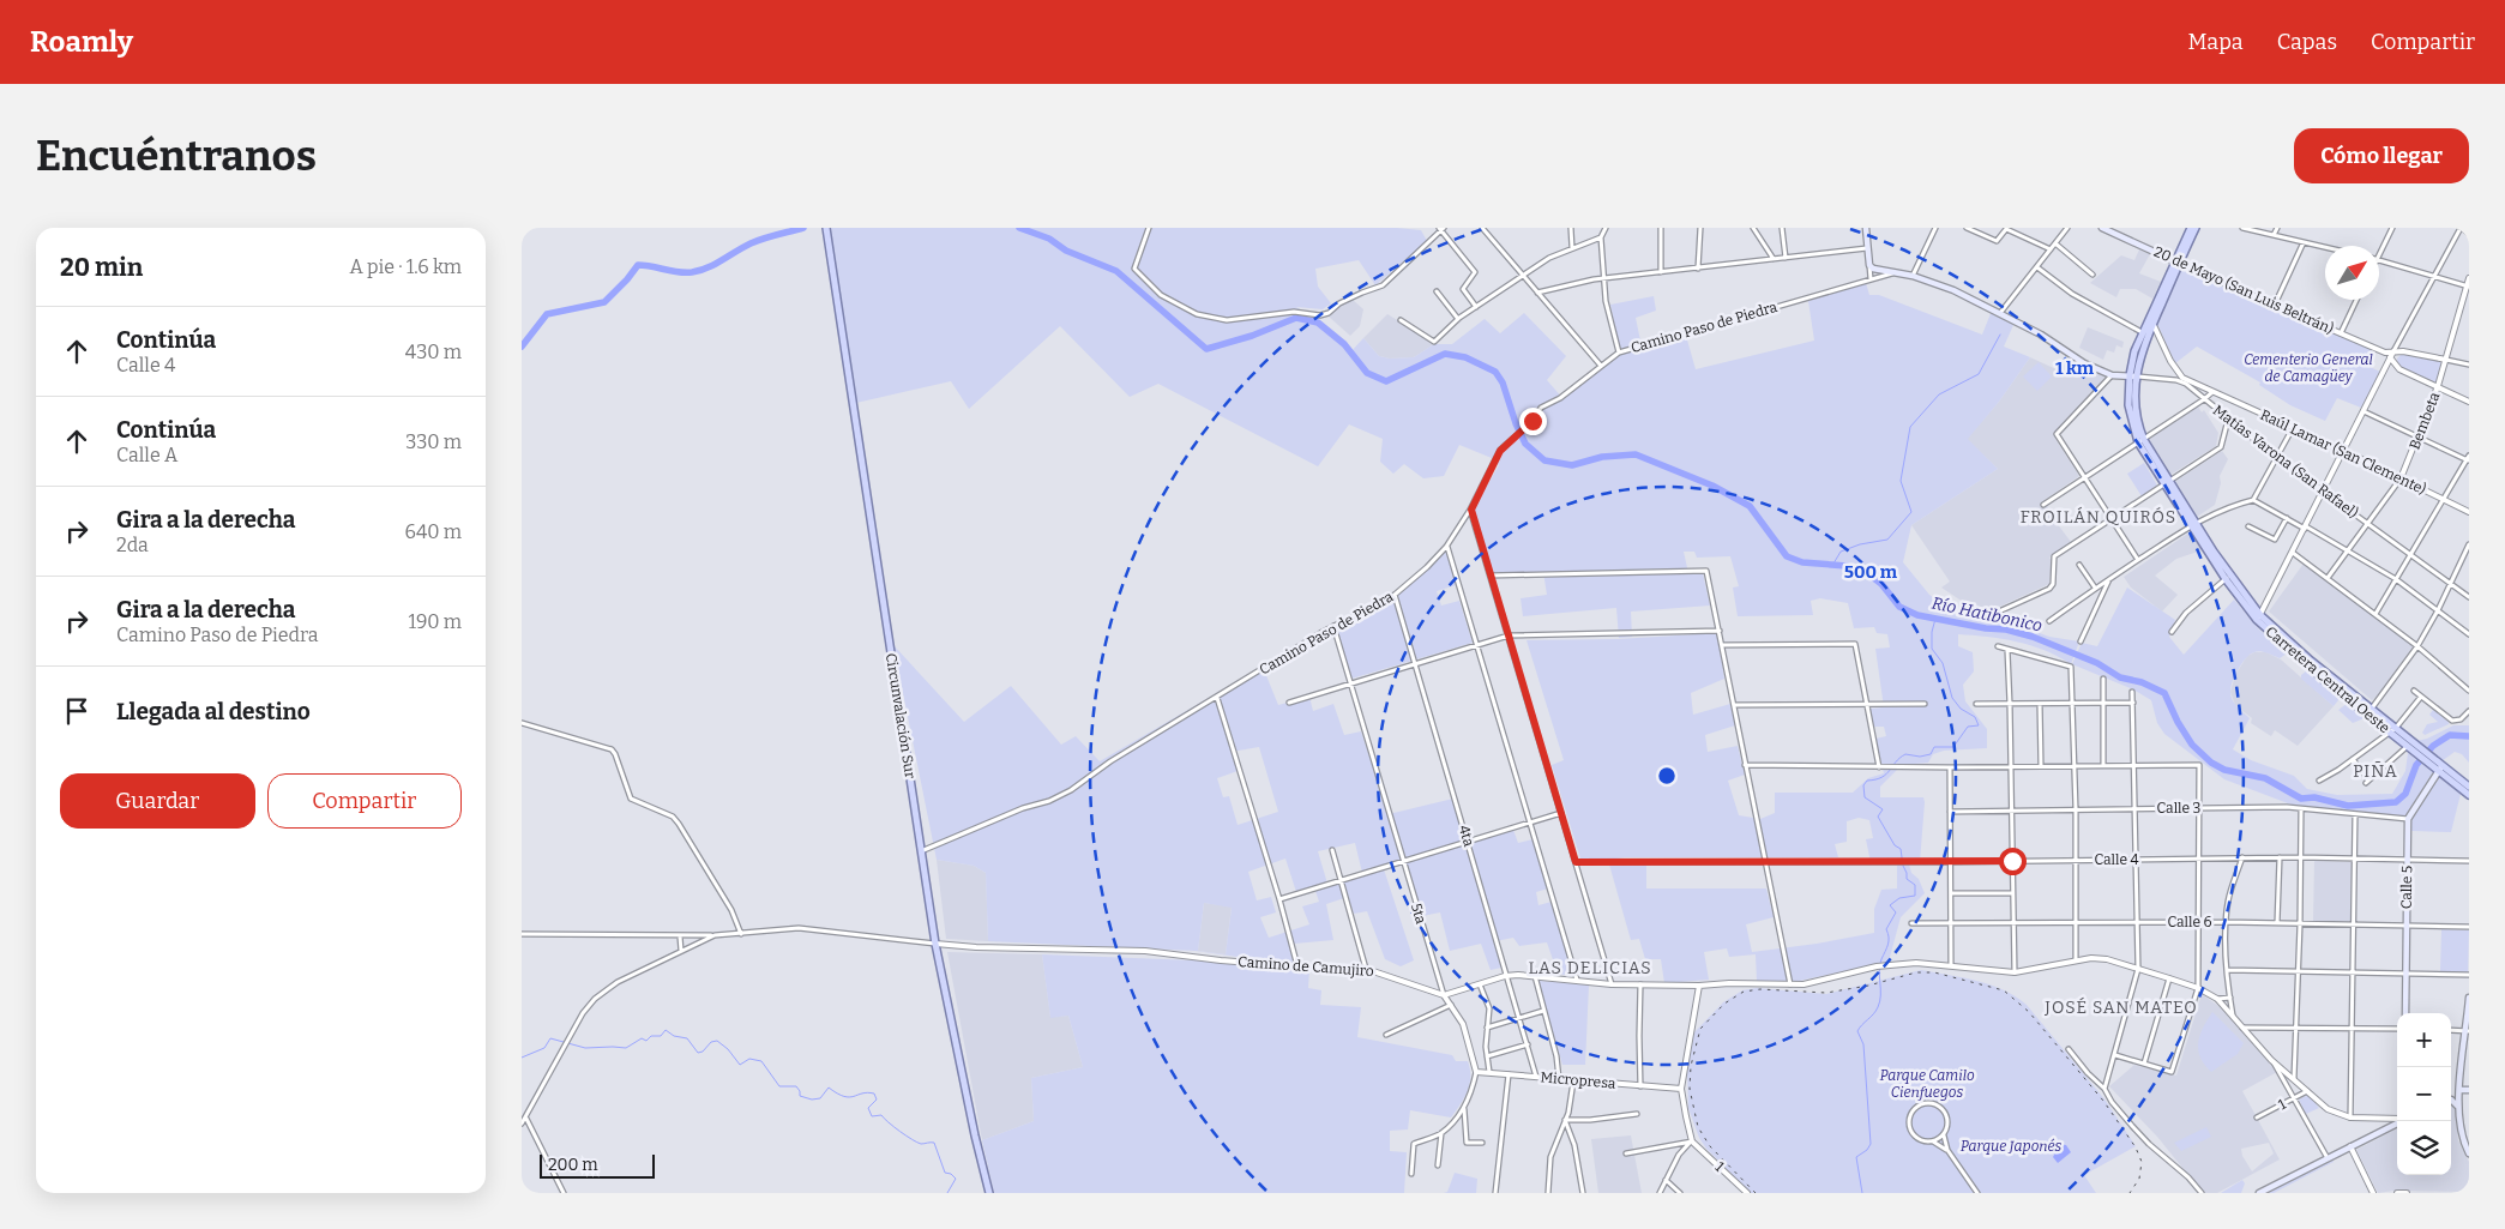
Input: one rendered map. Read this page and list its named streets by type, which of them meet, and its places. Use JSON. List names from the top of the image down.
{
  "streets": {
    "main road": [
      "20 de Mayo (San Luis Beltrán)",
      "Matías Varona (San Rafael)",
      "Carretera Central Oeste",
      "Circunvalación Sur",
      "Calle 5"
    ],
    "street": [
      "Camino Paso de Piedra",
      "Bembeta",
      "Raúl Lamar (San Clemente)",
      "Calle 3",
      "4ta",
      "Calle 4",
      "5ta",
      "Calle 6",
      "Camino de Camujiro",
      "Micropresa",
      "1"
    ]
  },
  "crossings": [
    ["20 de Mayo (San Luis Beltrán)", "Bembeta"],
    ["20 de Mayo (San Luis Beltrán)", "Carretera Central Oeste"],
    ["Camino Paso de Piedra", "Matías Varona (San Rafael)"],
    ["Camino Paso de Piedra", "Circunvalación Sur"],
    ["Camino Paso de Piedra", "4ta"],
    ["Camino Paso de Piedra", "5ta"],
    ["Bembeta", "Raúl Lamar (San Clemente)"],
    ["Bembeta", "Matías Varona (San Rafael)"],
    ["Raúl Lamar (San Clemente)", "Matías Varona (San Rafael)"],
    ["Raúl Lamar (San Clemente)", "Carretera Central Oeste"],
    ["Matías Varona (San Rafael)", "Carretera Central Oeste"],
    ["Circunvalación Sur", "Camino de Camujiro"],
    ["Calle 3", "Calle 5"],
    ["4ta", "Micropresa"],
    ["Calle 4", "Calle 5"],
    ["Calle 5", "Calle 6"],
    ["5ta", "Camino de Camujiro"],
    ["5ta", "Micropresa"]
  ],
  "districts": [
    "FROILÁN QUIRÓS",
    "PIÑA",
    "LAS DELICIAS",
    "JOSÉ SAN MATEO"
  ],
  "water": ["Río Hatibonico"],
  "parks": ["Cementerio General de Camagüey", "Parque Camilo Cienfuegos", "Parque Japonés"],
  "scale_bar": "200 m",
  "north": "top right",
  "page": {
    "header": "Roamly",
    "nav": ["Mapa", "Capas", "Compartir"],
    "buttons": [
      "Cómo llegar",
      ["Guardar", "Compartir"]
    ],
    "title": "Encuéntranos",
    "heading": ["20 min", "A pie · 1.6 km"],
    "list": [
      ["Continúa", "Calle 4", "430 m"],
      ["Continúa", "Calle A", "330 m"],
      ["Gira a la derecha", "2da", "640 m"],
      ["Gira a la derecha", "Camino Paso de Piedra", "190 m"],
      "Llegada al destino"
    ],
    "map_buttons": ["+", "−"],
    "scale": "200 m"
  },
  "rings": ["1 km", "500 m"]
}
